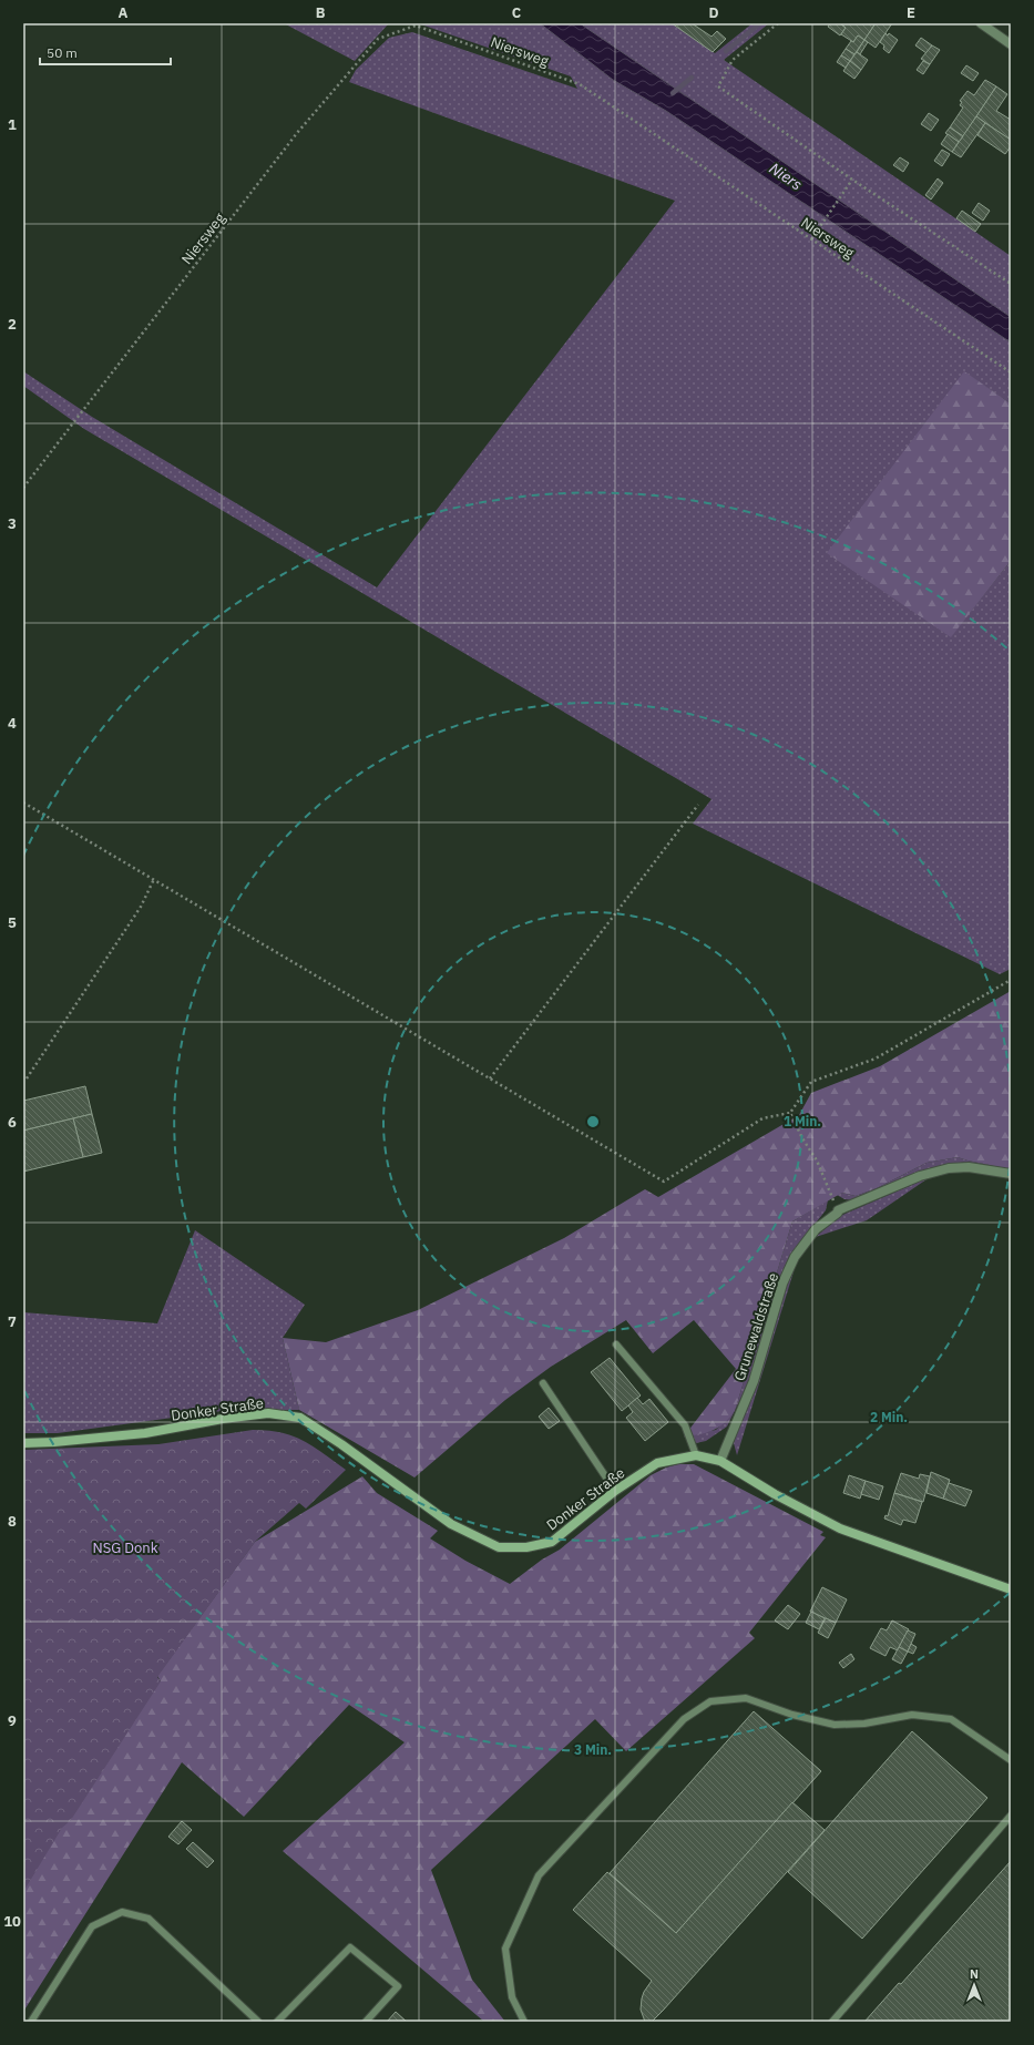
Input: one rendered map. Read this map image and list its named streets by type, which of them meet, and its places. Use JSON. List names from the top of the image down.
{
  "streets": {
    "street": ["Grunewaldstraße", "Donker Straße"],
    "path": ["Niersweg"]
  },
  "crossings": [
    ["Grunewaldstraße", "Donker Straße"]
  ],
  "water": ["Niers"],
  "parks": ["NSG Donk"],
  "scale_bar": "50 m",
  "north": "top",
  "grid": {
    "columns": [
      "A",
      "B",
      "C",
      "D",
      "E"
    ],
    "rows": [
      "1",
      "2",
      "3",
      "4",
      "5",
      "6",
      "7",
      "8",
      "9",
      "10"
    ]
  },
  "rings": ["1 Min.", "2 Min.", "3 Min."]
}
